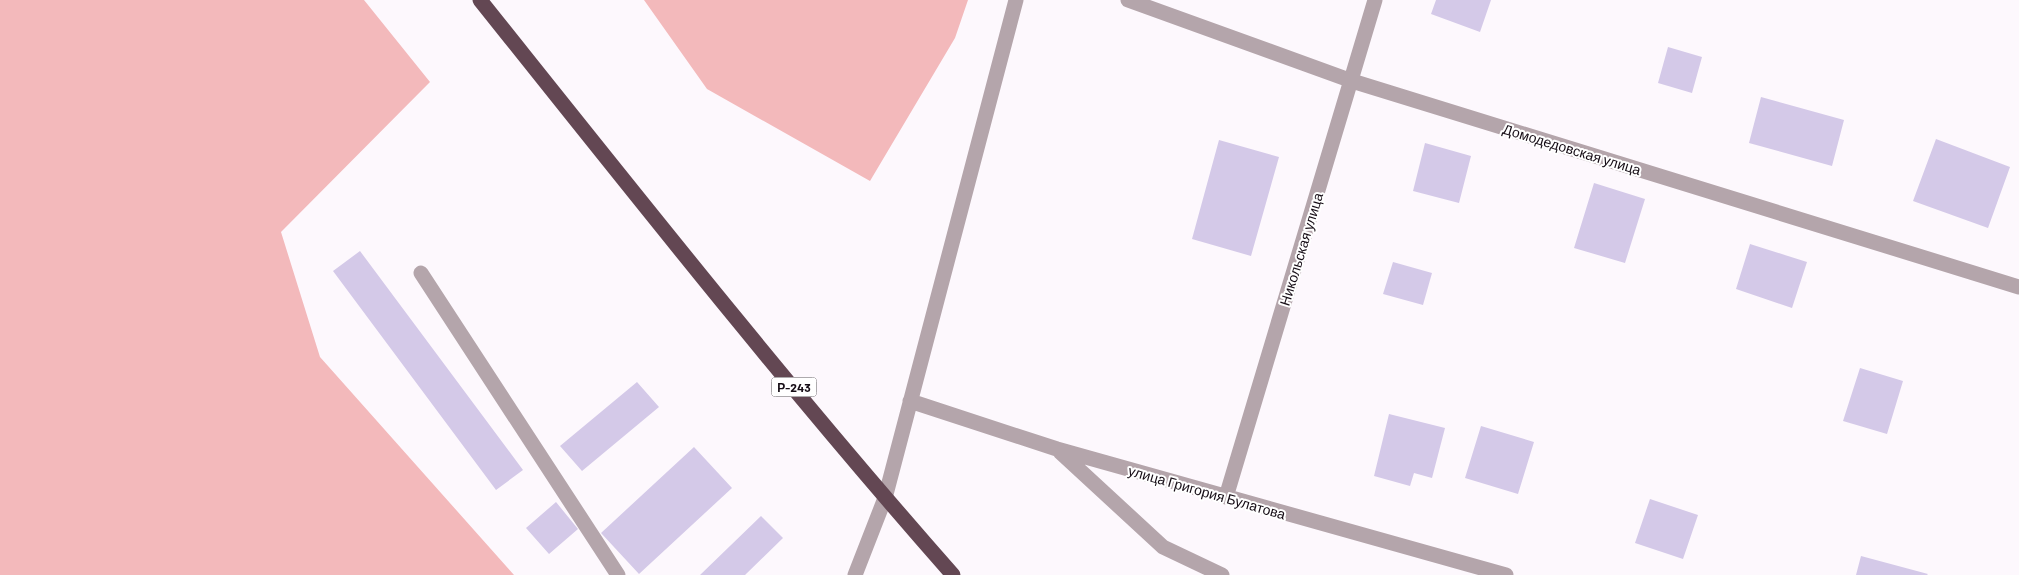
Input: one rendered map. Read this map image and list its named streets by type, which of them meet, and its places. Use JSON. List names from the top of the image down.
{
  "streets": {
    "highway": ["Р-243"],
    "street": ["Домодедовская улица", "Никольская улица", "улица Григория Булатова"]
  },
  "crossings": [
    ["Домодедовская улица", "Никольская улица"],
    ["Никольская улица", "улица Григория Булатова"]
  ]
}
